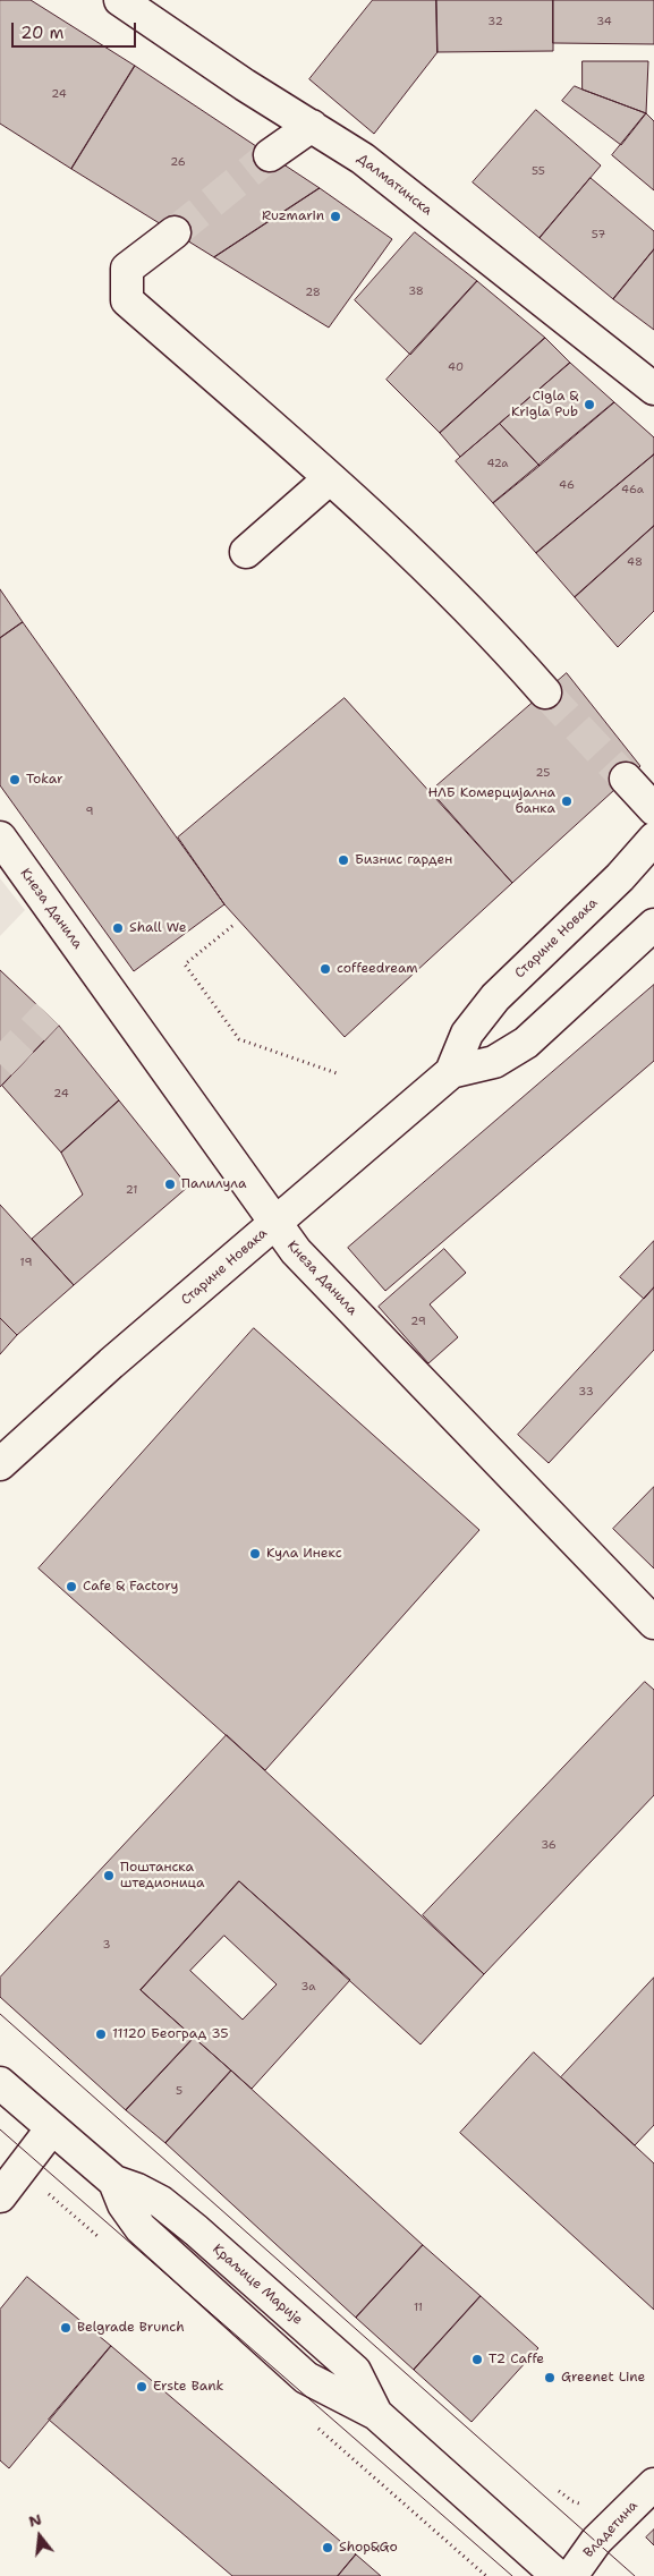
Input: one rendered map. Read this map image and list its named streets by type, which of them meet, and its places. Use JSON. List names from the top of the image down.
{
  "streets": {
    "main road": [
      "Далматинска",
      "Кнеза Данила",
      "Старине Новака",
      "Владетина"
    ]
  },
  "crossings": [
    ["Кнеза Данила", "Старине Новака"]
  ],
  "places": [
    "Ruzmarin",
    "Cigla & Krigla Pub",
    "Tokar",
    "НЛБ Комерцијална банка",
    "Бизнис гарден",
    "Shall We",
    "coffeedream",
    "Палилула",
    "Кула Инекс",
    "Cafe & Factory",
    "Поштанска штедионица",
    "11120 Београд 35",
    "Belgrade Brunch",
    "T2 Caffe",
    "Greenet Line",
    "Erste Bank",
    "Shop&Go"
  ],
  "house_numbers": [
    "32",
    "34",
    "24",
    "26",
    "55",
    "57",
    "38",
    "28",
    "40",
    "42a",
    "46",
    "46a",
    "48",
    "25",
    "9",
    "24",
    "21",
    "19",
    "29",
    "33",
    "36",
    "3",
    "3a",
    "5",
    "11"
  ],
  "scale_bar": "20 m",
  "north": "top"
}
